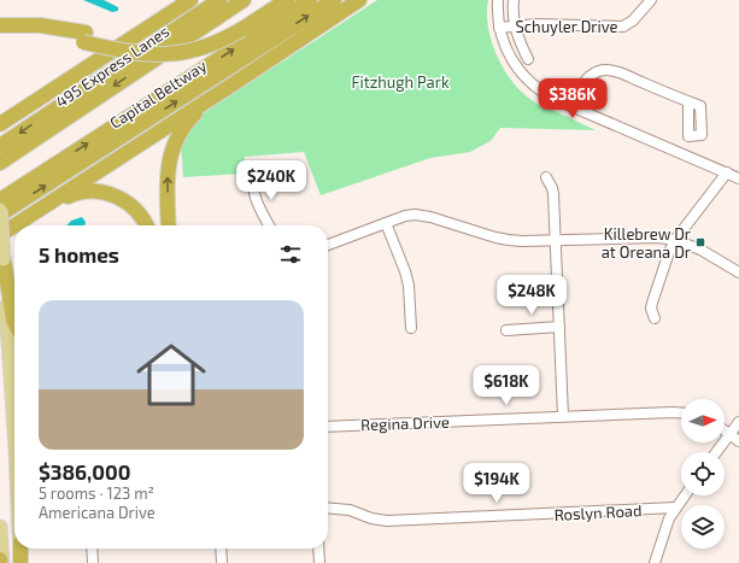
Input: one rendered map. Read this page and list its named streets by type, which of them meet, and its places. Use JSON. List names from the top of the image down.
{
  "streets": {
    "highway": ["495 Express Lanes", "Capital Beltway"],
    "street": ["Schuyler Drive", "Regina Drive", "Roslyn Road"]
  },
  "parks": ["Fitzhugh Park"],
  "places": {
    "transit": ["Killebrew Dr at Oreana Dr"]
  },
  "north": "right",
  "page": {
    "price": [
      "$386K",
      "$240K",
      "$248K",
      "$618K",
      "$194K"
    ],
    "heading": "5 homes",
    "list": [
      {
        "name": "$386,000",
        "note": "5 rooms · 123 m² · Americana Drive"
      }
    ]
  }
}
